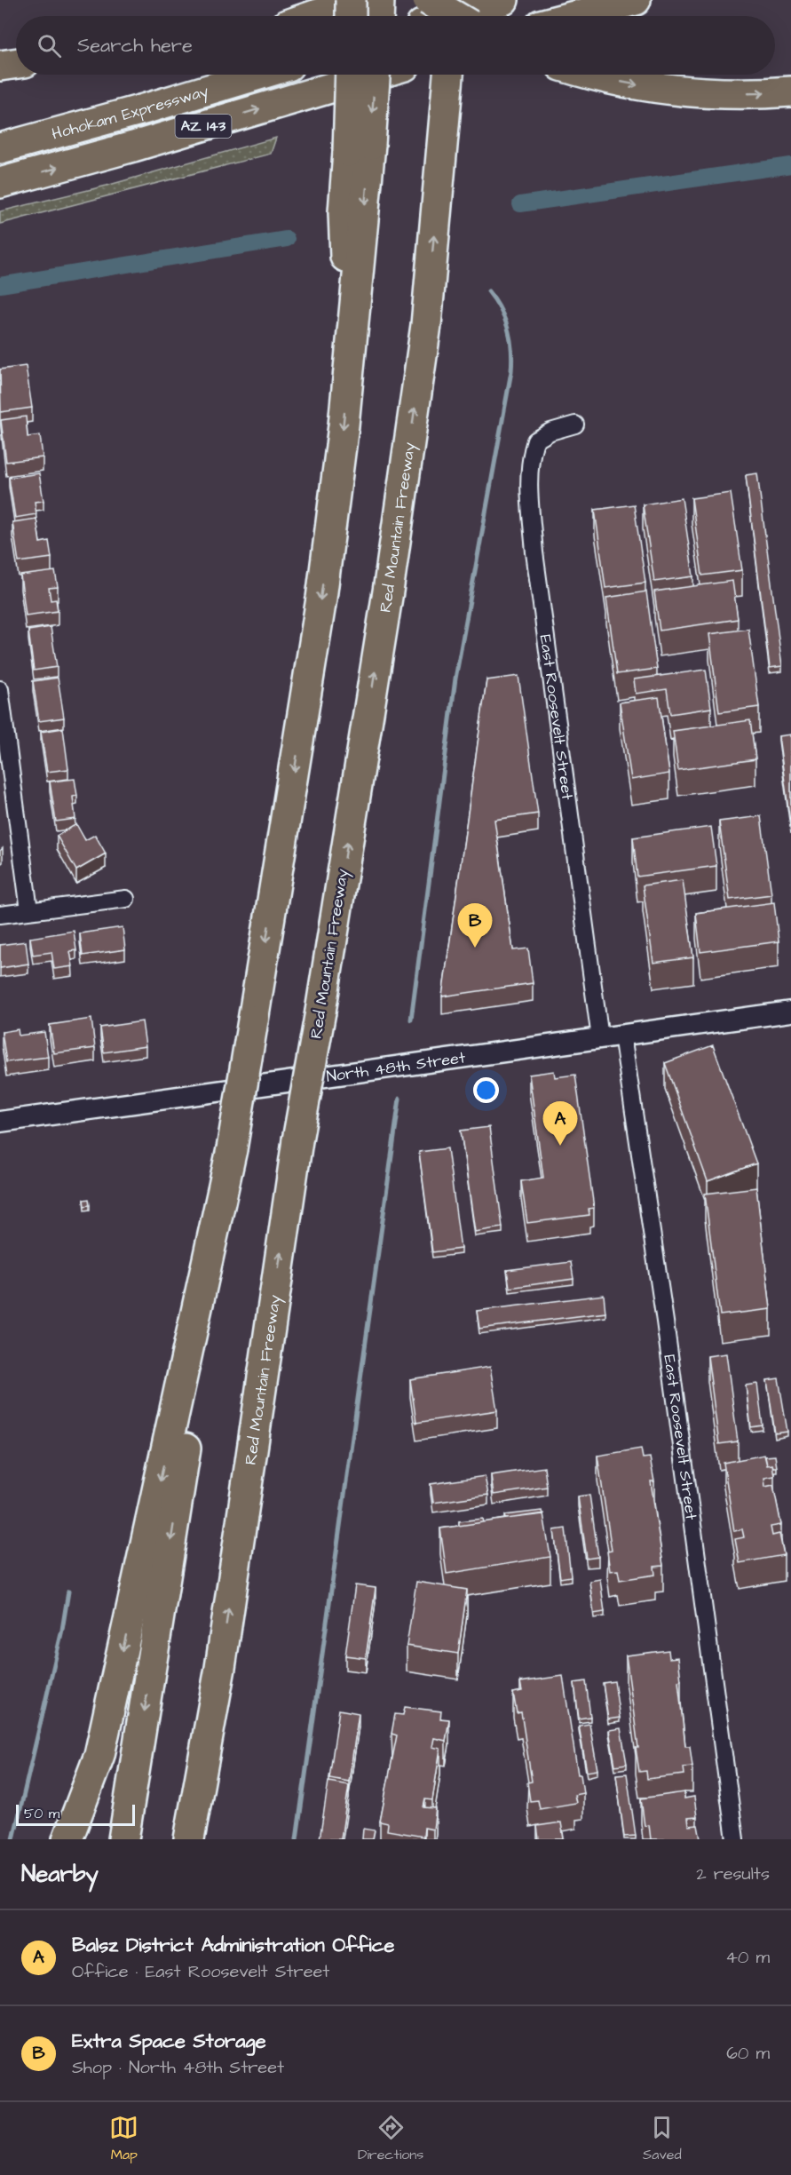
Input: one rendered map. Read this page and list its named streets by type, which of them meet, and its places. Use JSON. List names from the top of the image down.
{
  "streets": {
    "highway": ["Hohokam Expressway", "AZ 143", "Red Mountain Freeway"],
    "street": ["East Roosevelt Street", "North 48th Street"]
  },
  "crossings": [
    ["East Roosevelt Street", "North 48th Street"]
  ],
  "scale_bar": "50 m",
  "page": {
    "search": "Search here",
    "pins": ["B", "A"],
    "scale": "50 m",
    "heading": ["Nearby", "2 results"],
    "list": [
      {
        "mark": "A",
        "name": "Balsz District Administration Office",
        "note": "Office · East Roosevelt Street",
        "value": "40 m"
      },
      {
        "mark": "B",
        "name": "Extra Space Storage",
        "note": "Shop · North 48th Street",
        "value": "60 m"
      }
    ],
    "nav": ["Map", "Directions", "Saved"]
  }
}
